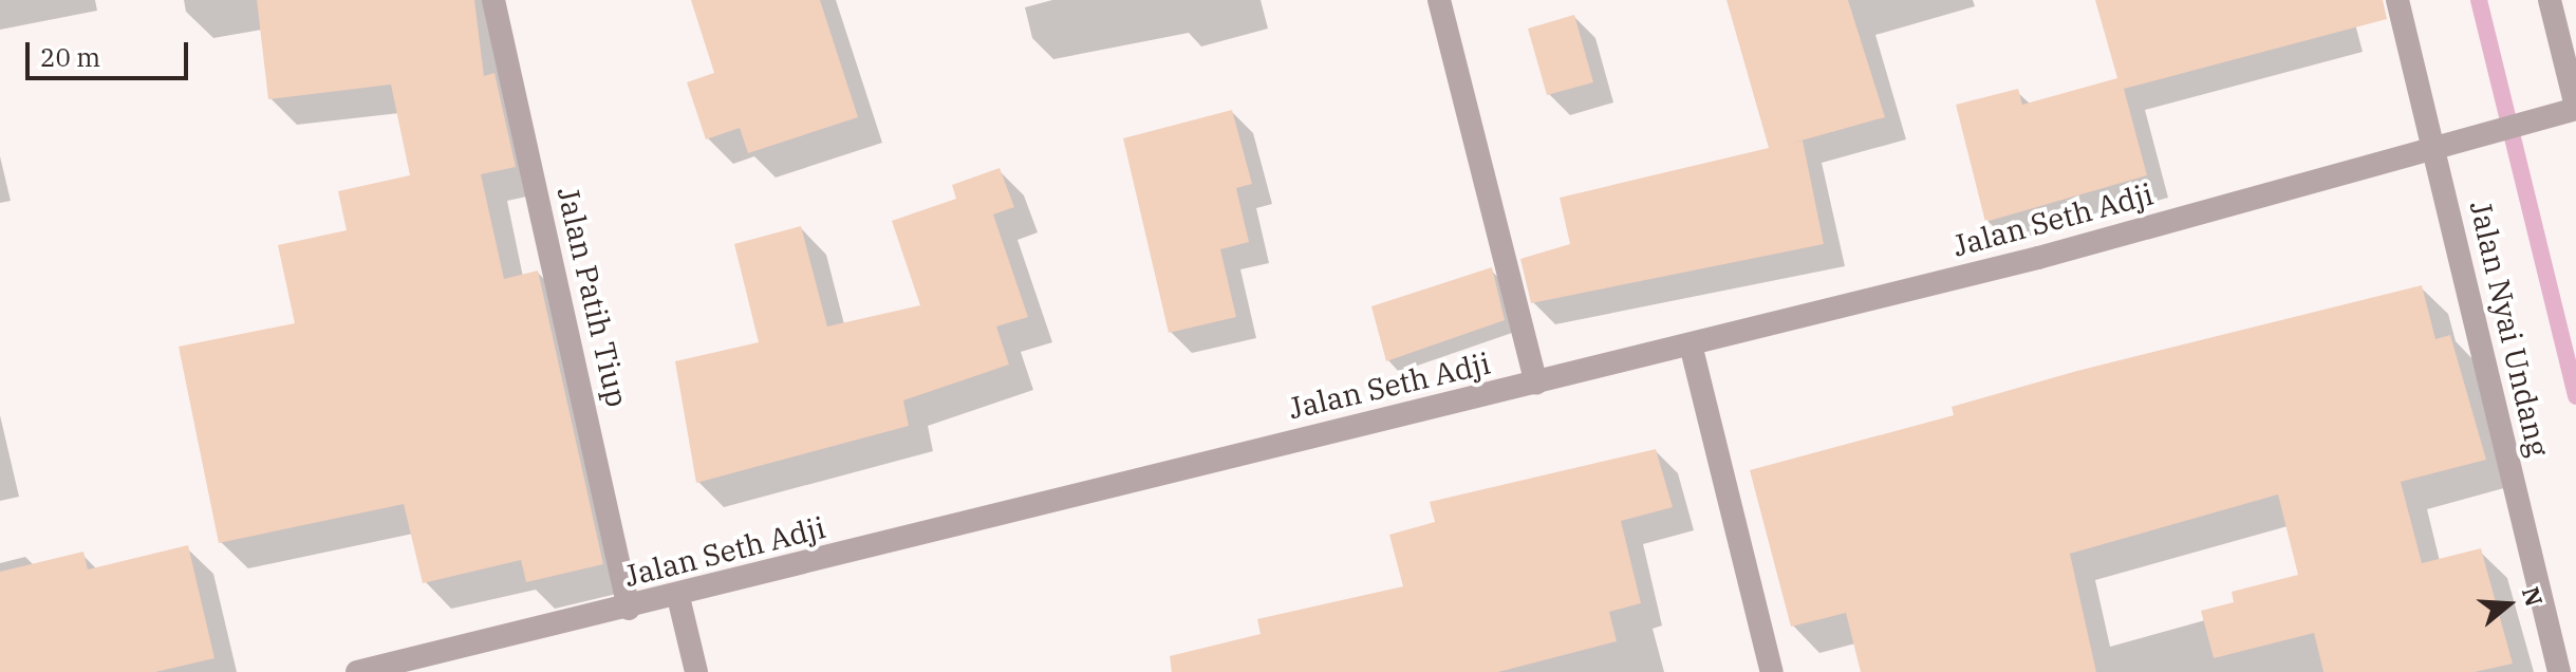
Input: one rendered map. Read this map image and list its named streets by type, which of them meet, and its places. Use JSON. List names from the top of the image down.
{
  "streets": {
    "street": ["Jalan Seth Adji", "Jalan Patih Tiup", "Jalan Nyai Undang"]
  },
  "crossings": [
    ["Jalan Seth Adji", "Jalan Patih Tiup"],
    ["Jalan Seth Adji", "Jalan Nyai Undang"]
  ],
  "scale_bar": "20 m",
  "north": "right"
}
